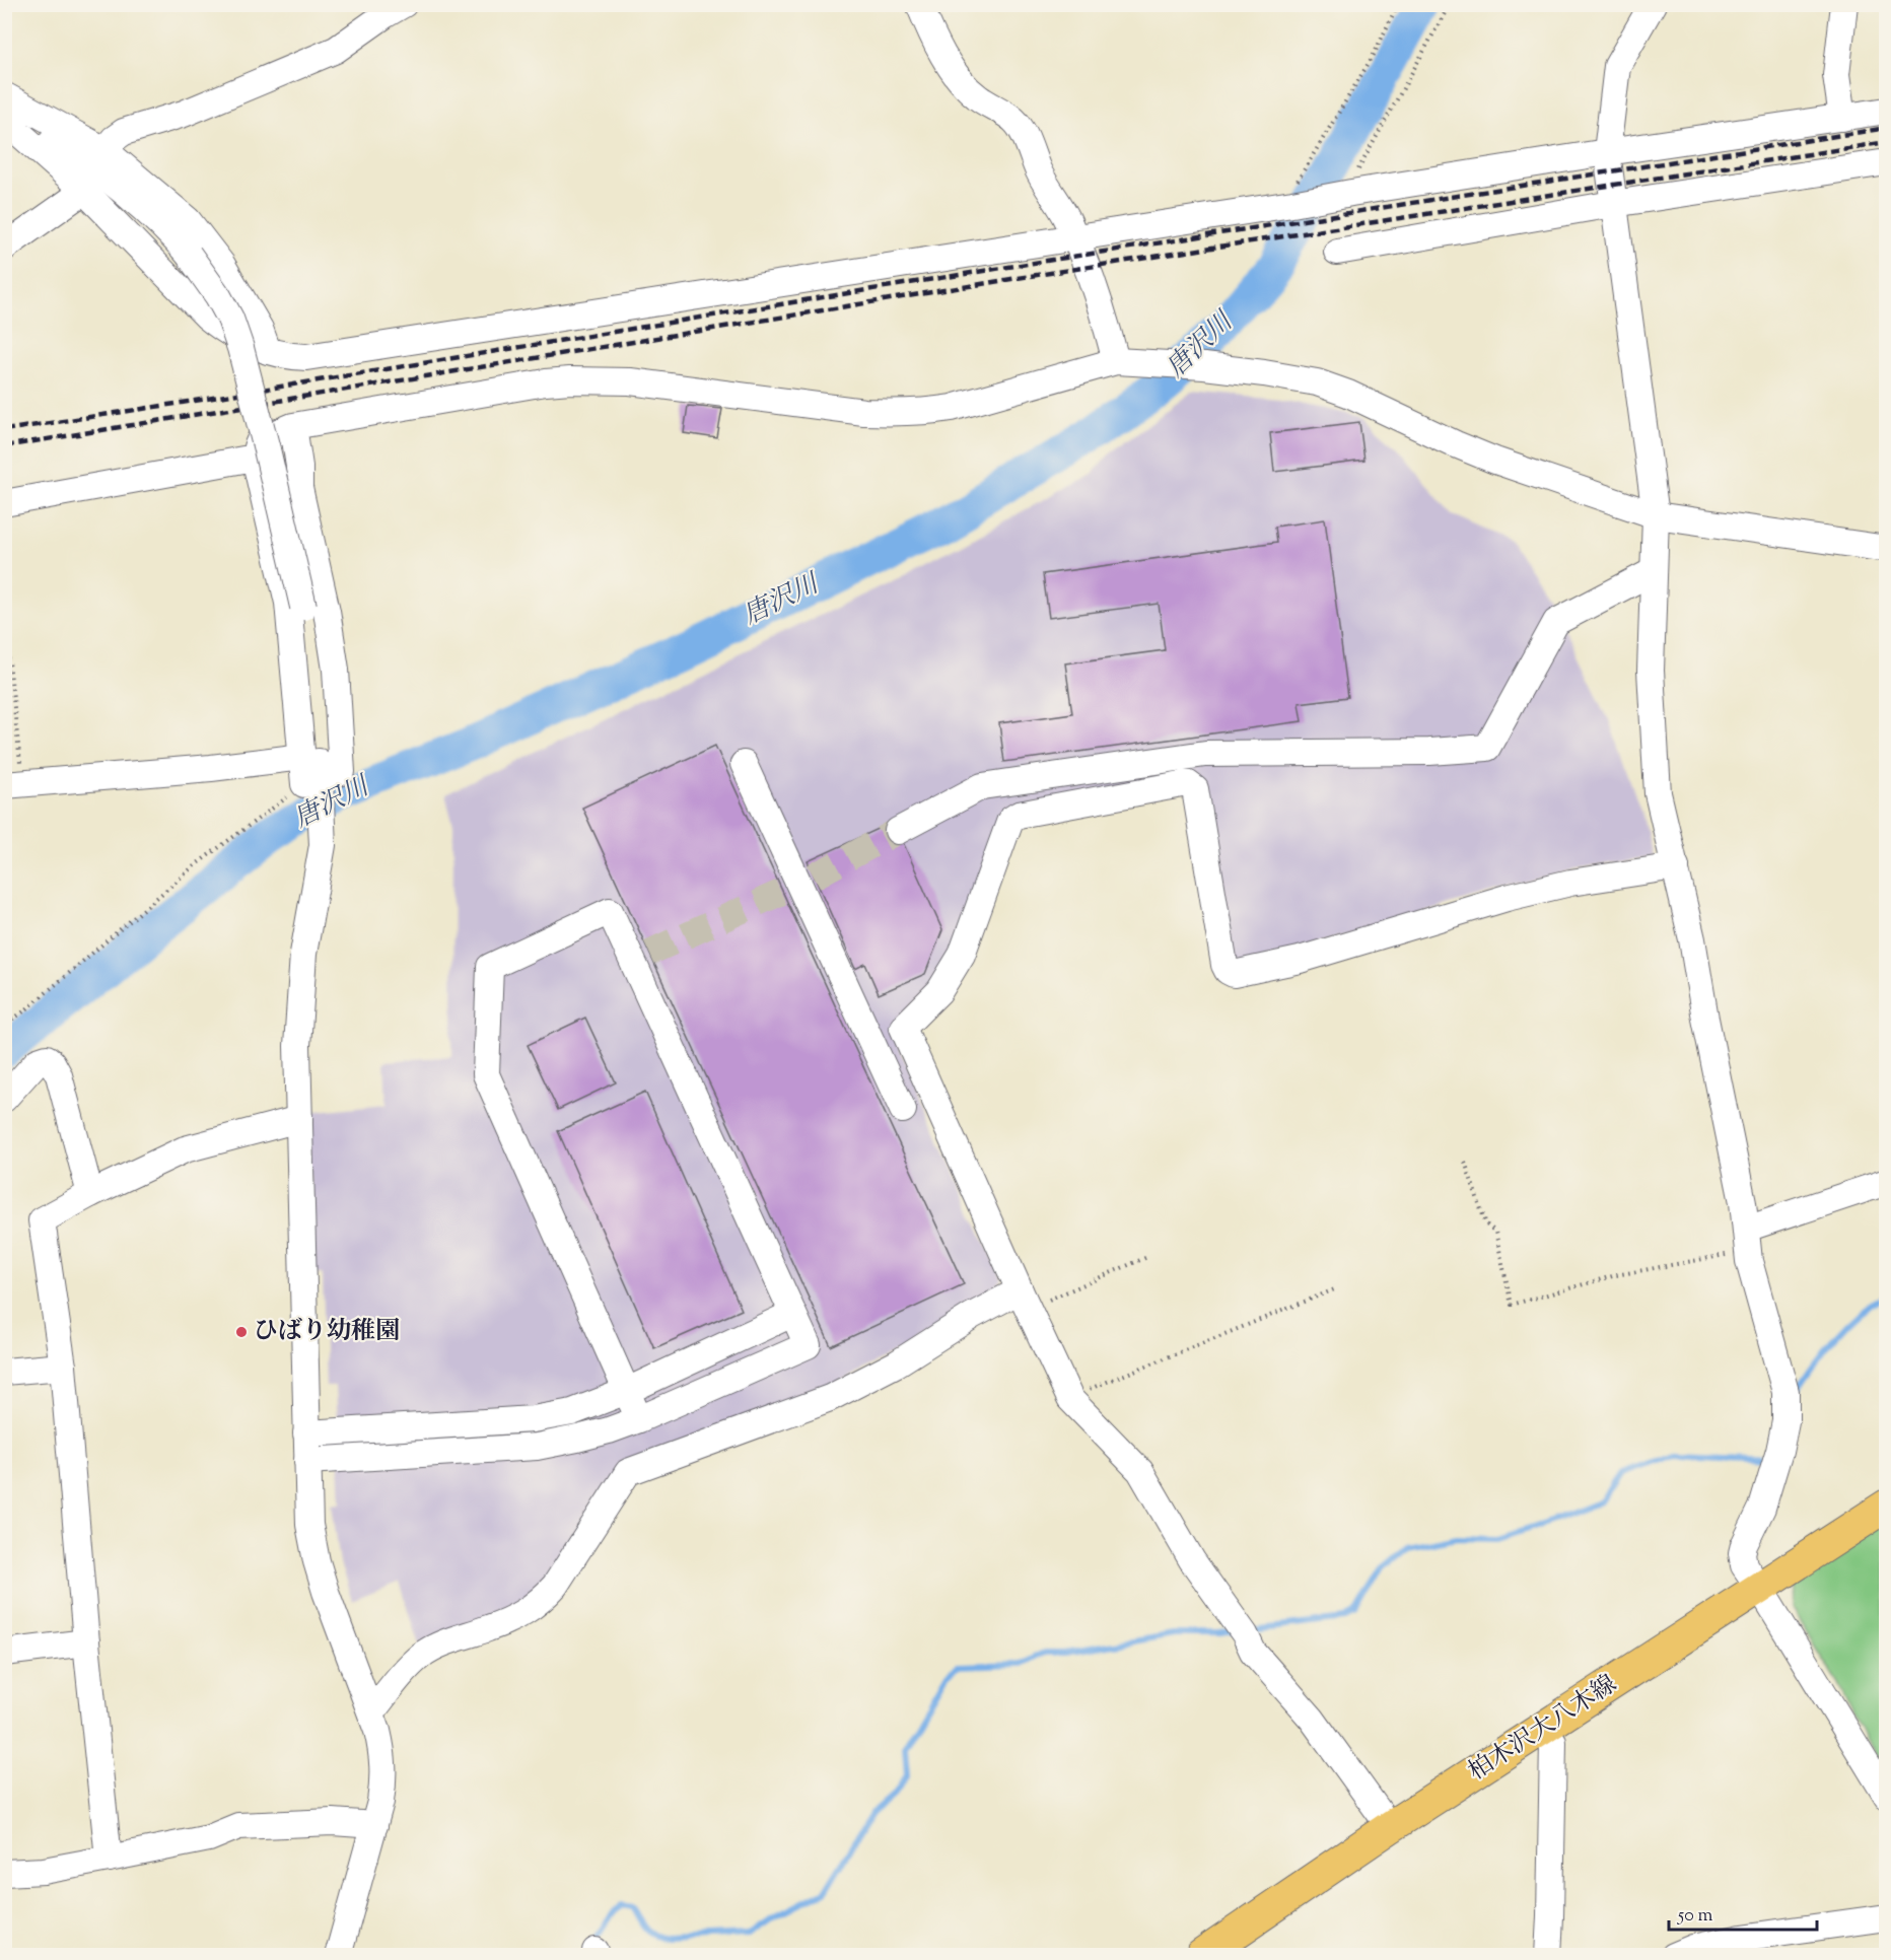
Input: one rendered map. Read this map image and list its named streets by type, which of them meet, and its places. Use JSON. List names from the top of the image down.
{
  "streets": {
    "main road": ["柏木沢大八木線"]
  },
  "water": ["唐沢川"],
  "places": ["ひばり幼稚園"],
  "scale_bar": "50 m"
}
